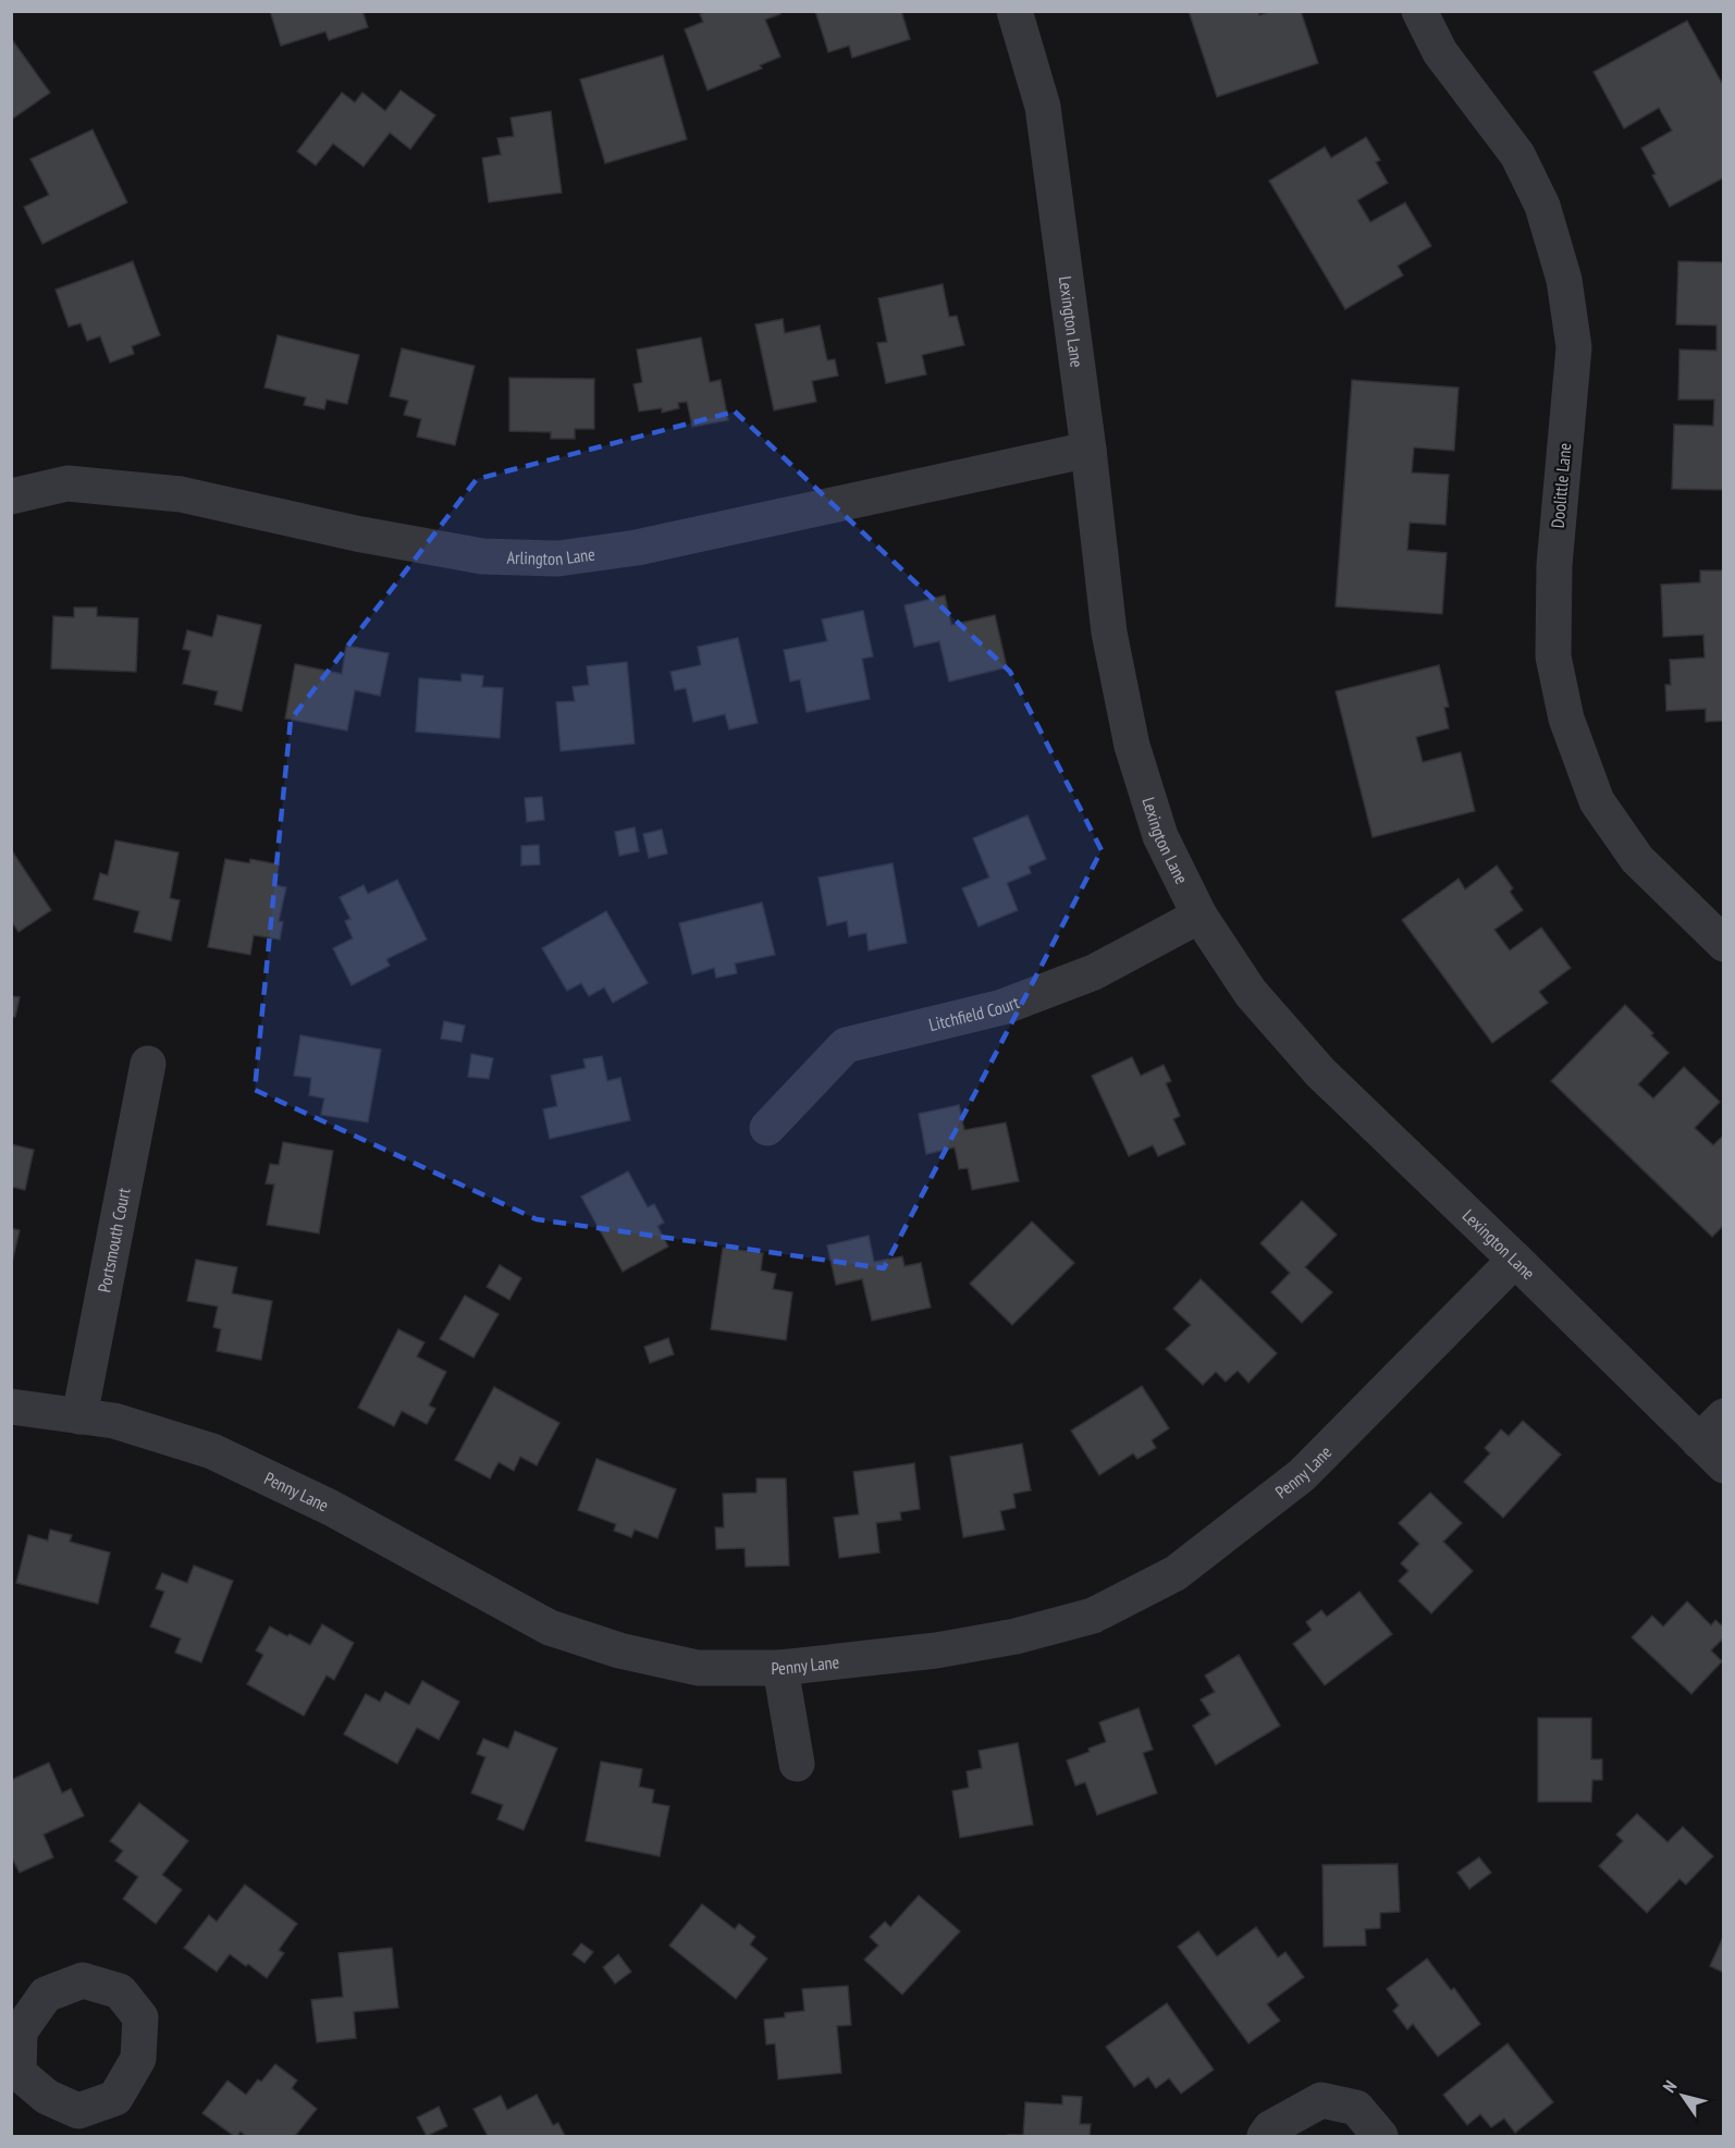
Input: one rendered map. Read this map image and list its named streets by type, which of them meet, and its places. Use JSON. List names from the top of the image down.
{
  "streets": {
    "street": [
      "Lexington Lane",
      "Doolittle Lane",
      "Arlington Lane",
      "Litchfield Court",
      "Portsmouth Court",
      "Penny Lane"
    ]
  },
  "crossings": [
    ["Lexington Lane", "Arlington Lane"],
    ["Lexington Lane", "Litchfield Court"],
    ["Lexington Lane", "Penny Lane"],
    ["Portsmouth Court", "Penny Lane"]
  ],
  "north": "top left"
}
